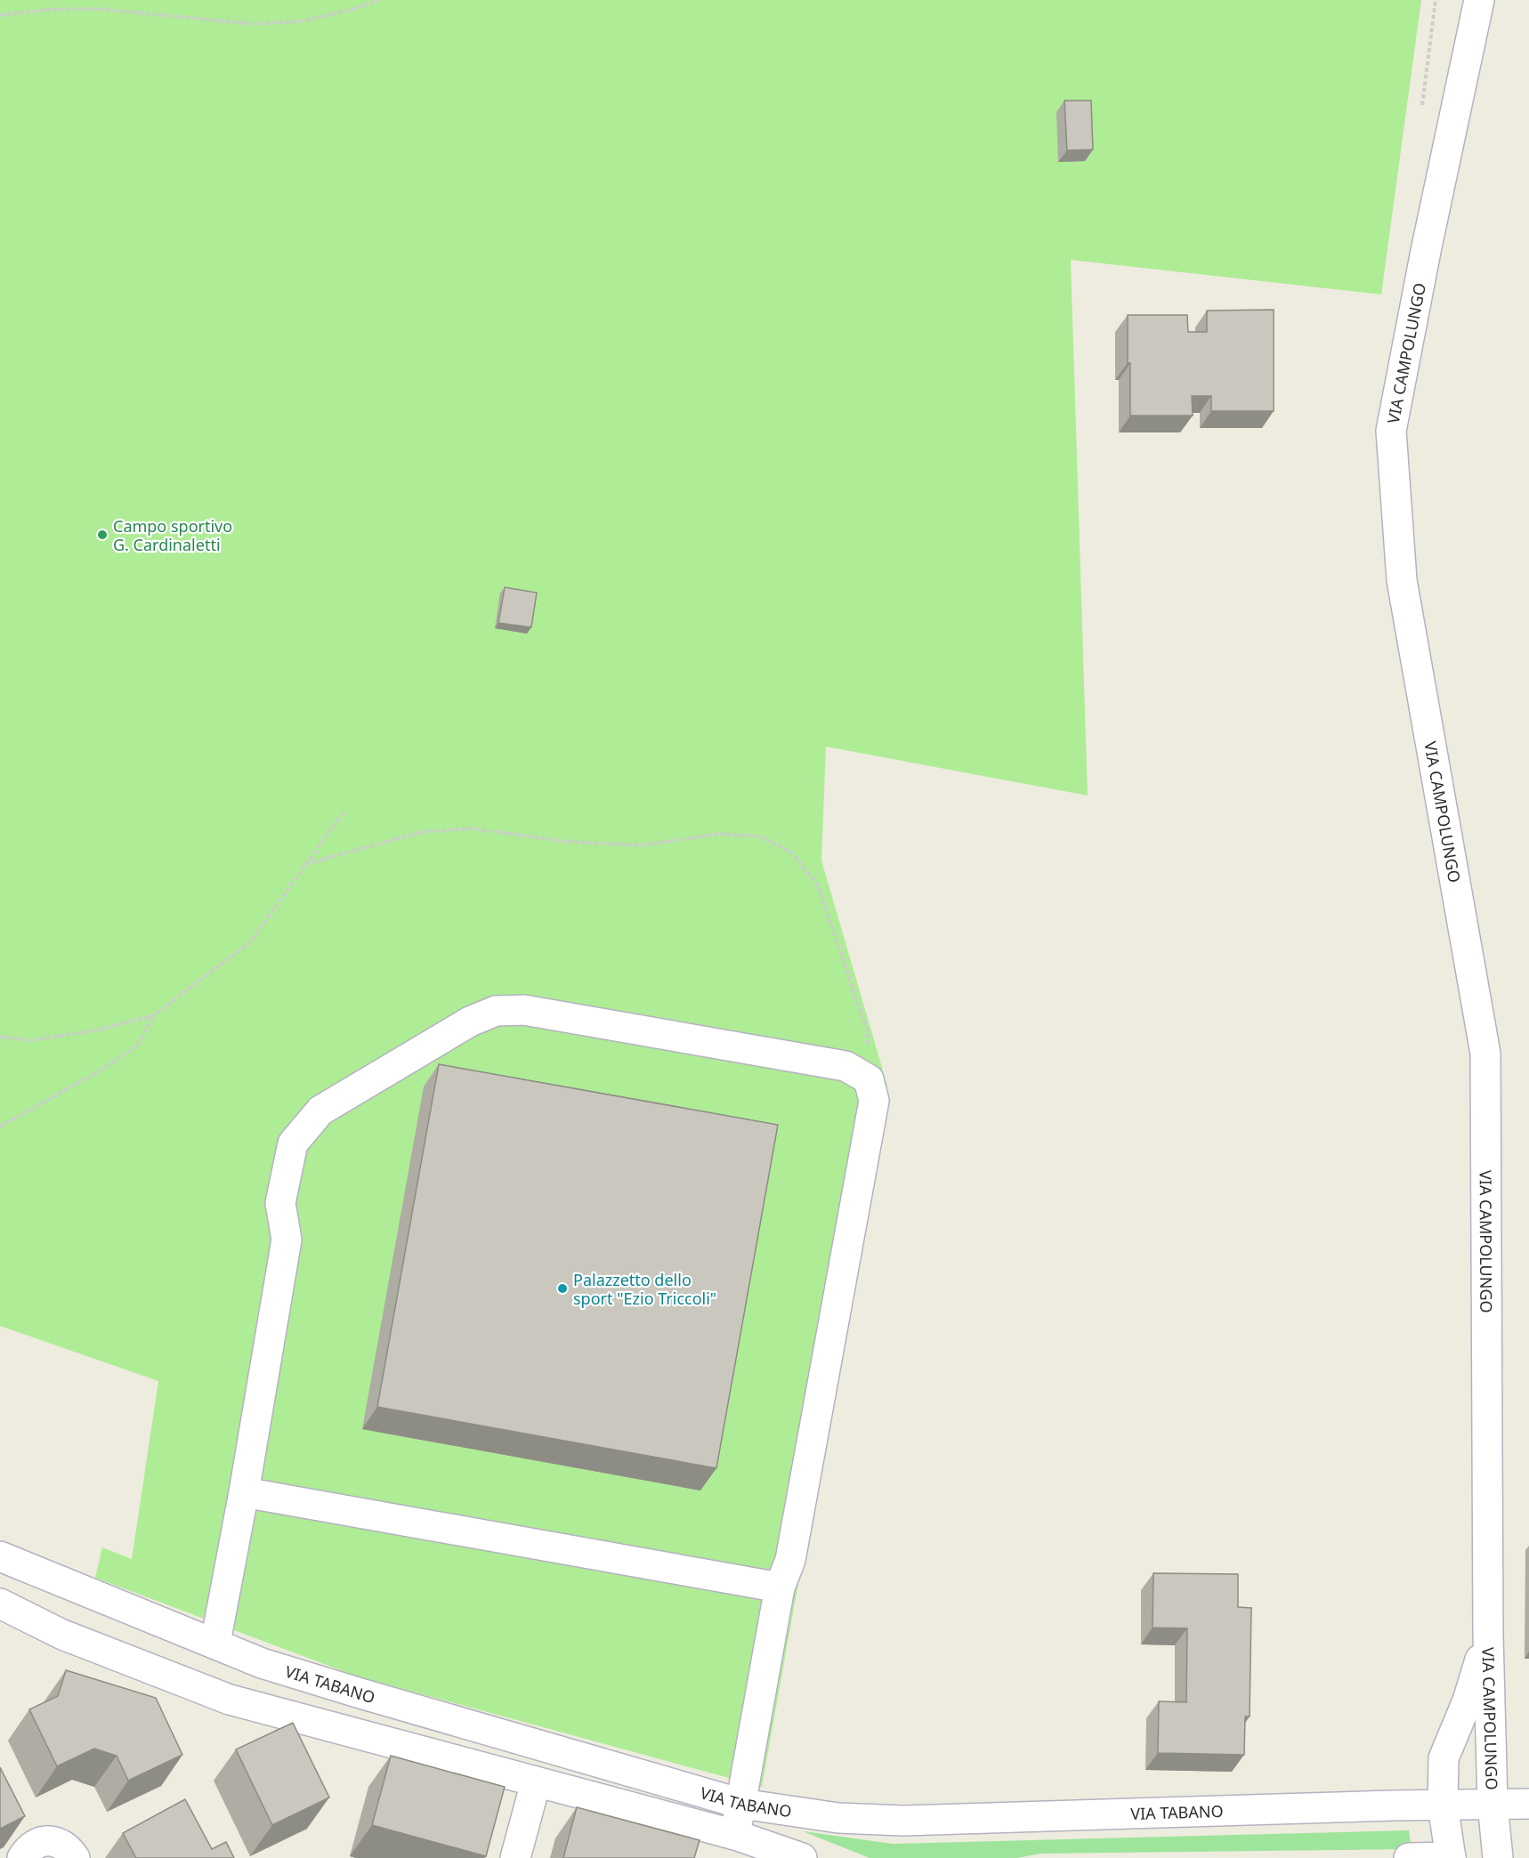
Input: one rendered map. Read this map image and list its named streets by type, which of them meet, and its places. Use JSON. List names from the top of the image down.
{
  "streets": {
    "street": ["VIA CAMPOLUNGO", "VIA TABANO"]
  },
  "crossings": [
    ["VIA CAMPOLUNGO", "VIA TABANO"]
  ],
  "places": ["Campo sportivo G. Cardinaletti", "Palazzetto dello sport \"Ezio Triccoli\""]
}
